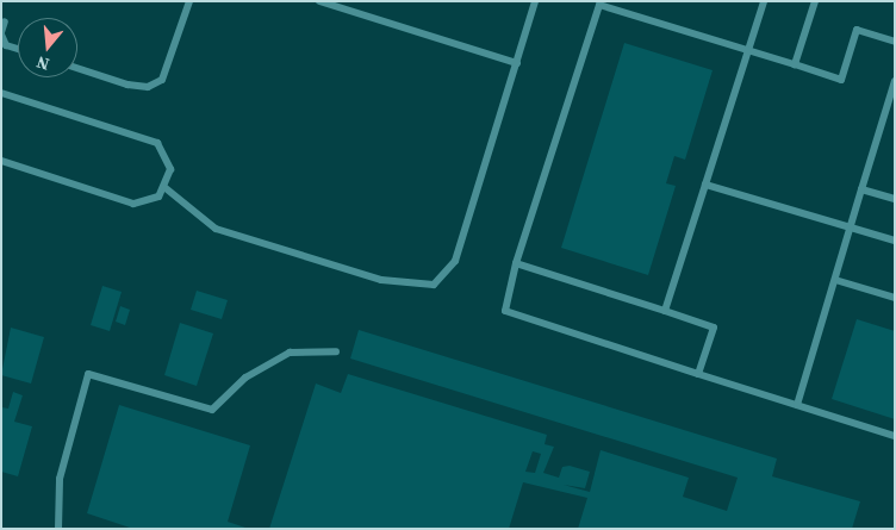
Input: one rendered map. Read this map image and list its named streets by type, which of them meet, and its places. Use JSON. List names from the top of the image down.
{
  "north": "bottom"
}
